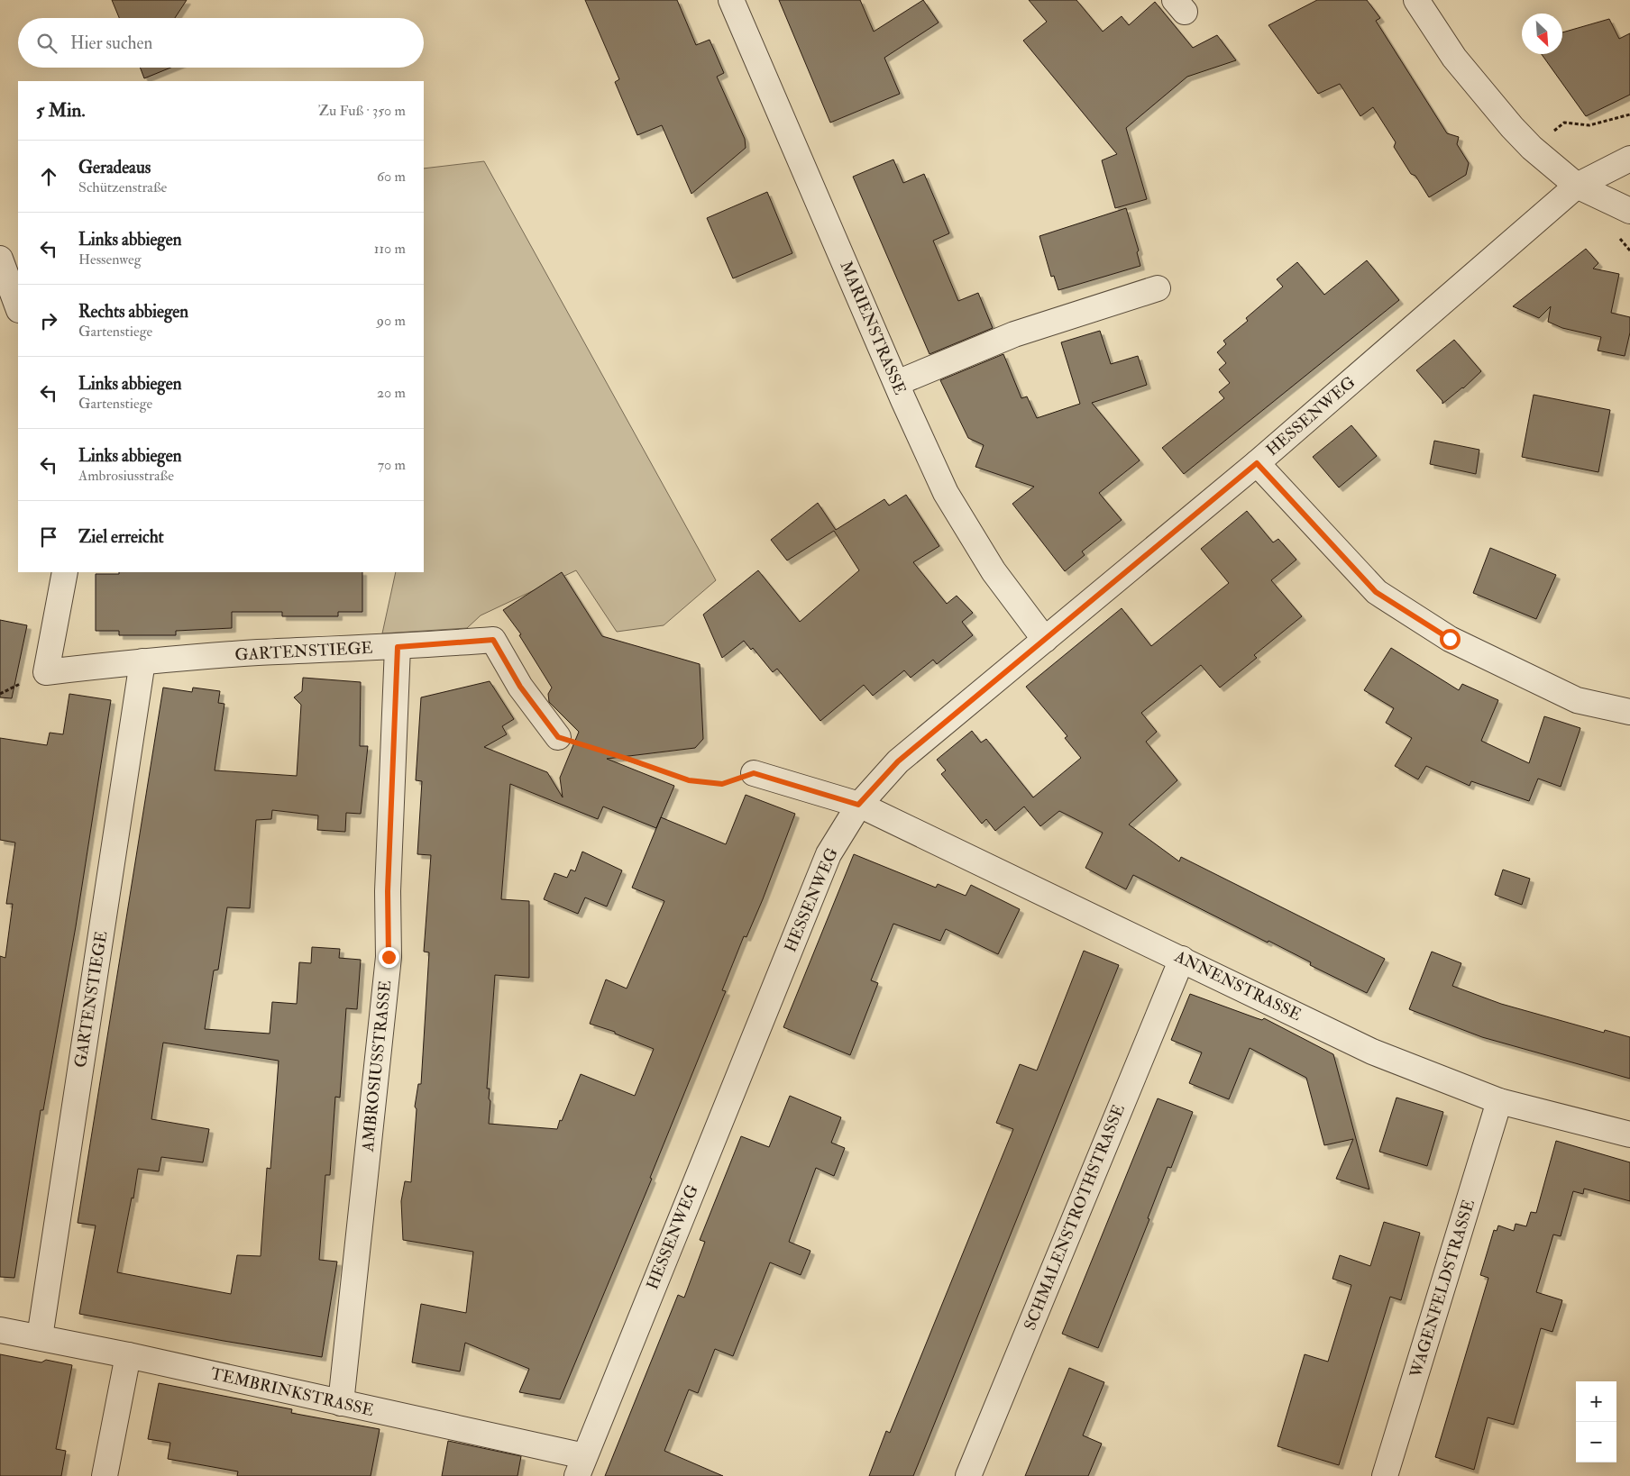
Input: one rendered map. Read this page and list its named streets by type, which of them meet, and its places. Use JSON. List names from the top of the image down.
{
  "streets": {
    "street": [
      "MARIENSTRASSE",
      "HESSENWEG",
      "GARTENSTIEGE",
      "ANNENSTRASSE",
      "AMBROSIUSSTRASSE",
      "SCHMALENSTROTHSTRASSE",
      "WAGENFELDSTRASSE",
      "TEMBRINKSTRASSE"
    ]
  },
  "crossings": [
    ["MARIENSTRASSE", "HESSENWEG"],
    ["HESSENWEG", "ANNENSTRASSE"],
    ["HESSENWEG", "TEMBRINKSTRASSE"],
    ["GARTENSTIEGE", "AMBROSIUSSTRASSE"],
    ["GARTENSTIEGE", "TEMBRINKSTRASSE"],
    ["ANNENSTRASSE", "SCHMALENSTROTHSTRASSE"],
    ["ANNENSTRASSE", "WAGENFELDSTRASSE"],
    ["AMBROSIUSSTRASSE", "TEMBRINKSTRASSE"]
  ],
  "north": "bottom right",
  "page": {
    "search": "Hier suchen",
    "heading": ["5 Min.", "Zu Fuß · 350 m"],
    "list": [
      ["Geradeaus", "Schützenstraße", "60 m"],
      ["Links abbiegen", "Hessenweg", "110 m"],
      ["Rechts abbiegen", "Gartenstiege", "90 m"],
      ["Links abbiegen", "Gartenstiege", "20 m"],
      ["Links abbiegen", "Ambrosiusstraße", "70 m"],
      "Ziel erreicht"
    ],
    "map_buttons": ["+", "−"]
  }
}
